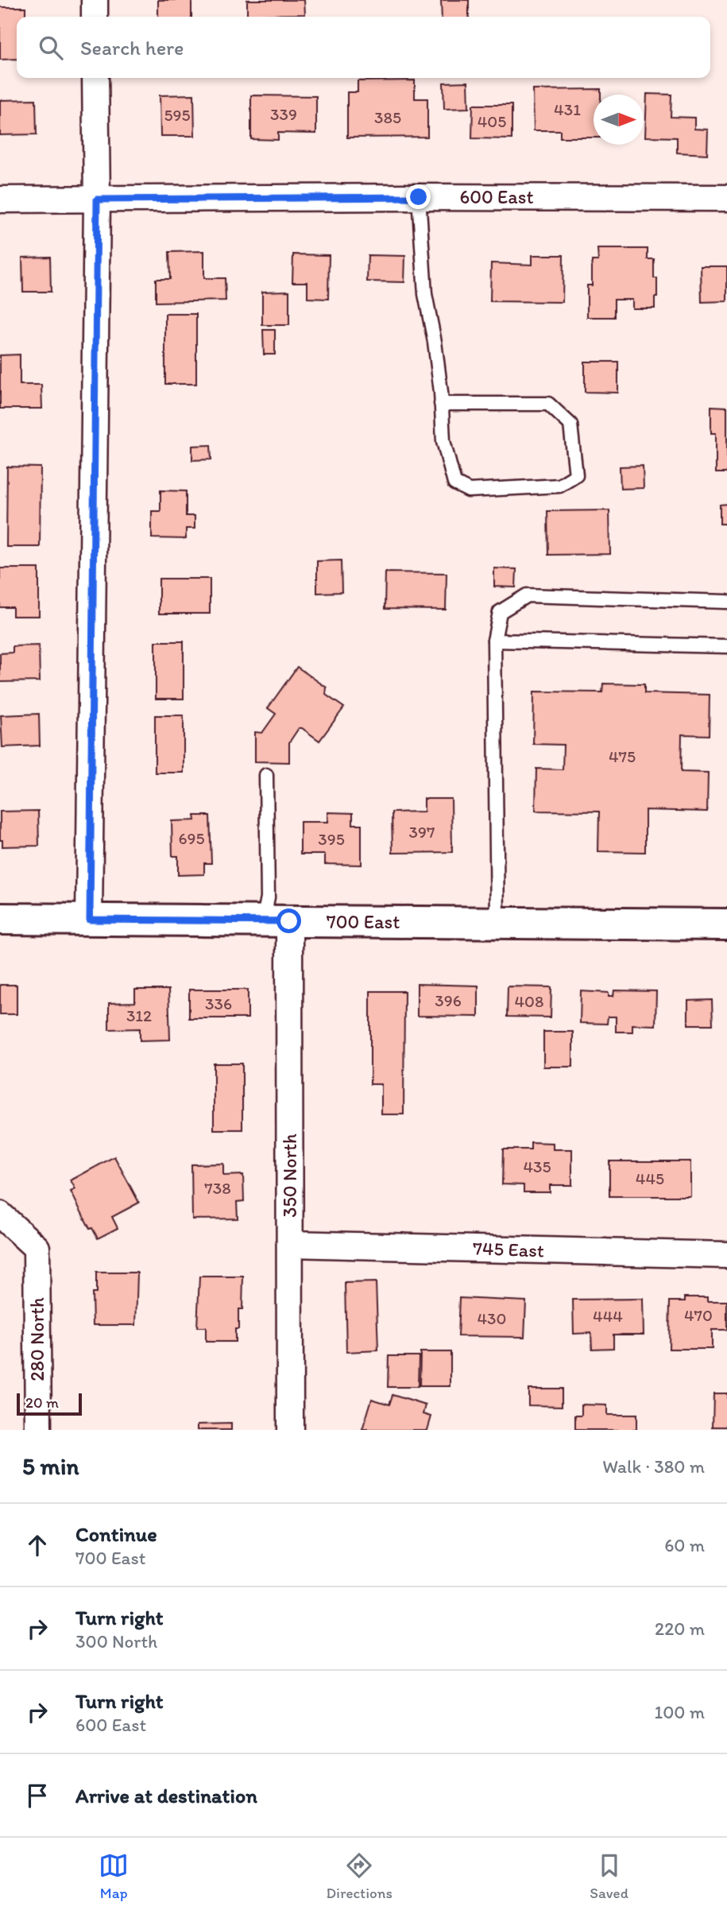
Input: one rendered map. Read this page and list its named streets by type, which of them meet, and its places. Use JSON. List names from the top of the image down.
{
  "streets": {
    "street": [
      "600 East",
      "700 East",
      "350 North",
      "745 East",
      "280 North"
    ]
  },
  "crossings": [
    ["700 East", "350 North"],
    ["350 North", "745 East"]
  ],
  "house_numbers": [
    "431",
    "339",
    "595",
    "385",
    "405",
    "475",
    "397",
    "695",
    "395",
    "396",
    "408",
    "336",
    "312",
    "435",
    "445",
    "738",
    "470",
    "444",
    "430"
  ],
  "scale_bar": "20 m",
  "north": "right",
  "page": {
    "search": "Search here",
    "scale": "20 m",
    "heading": ["5 min", "Walk · 380 m"],
    "list": [
      ["Continue", "700 East", "60 m"],
      ["Turn right", "300 North", "220 m"],
      ["Turn right", "600 East", "100 m"],
      "Arrive at destination"
    ],
    "nav": ["Map", "Directions", "Saved"]
  }
}
